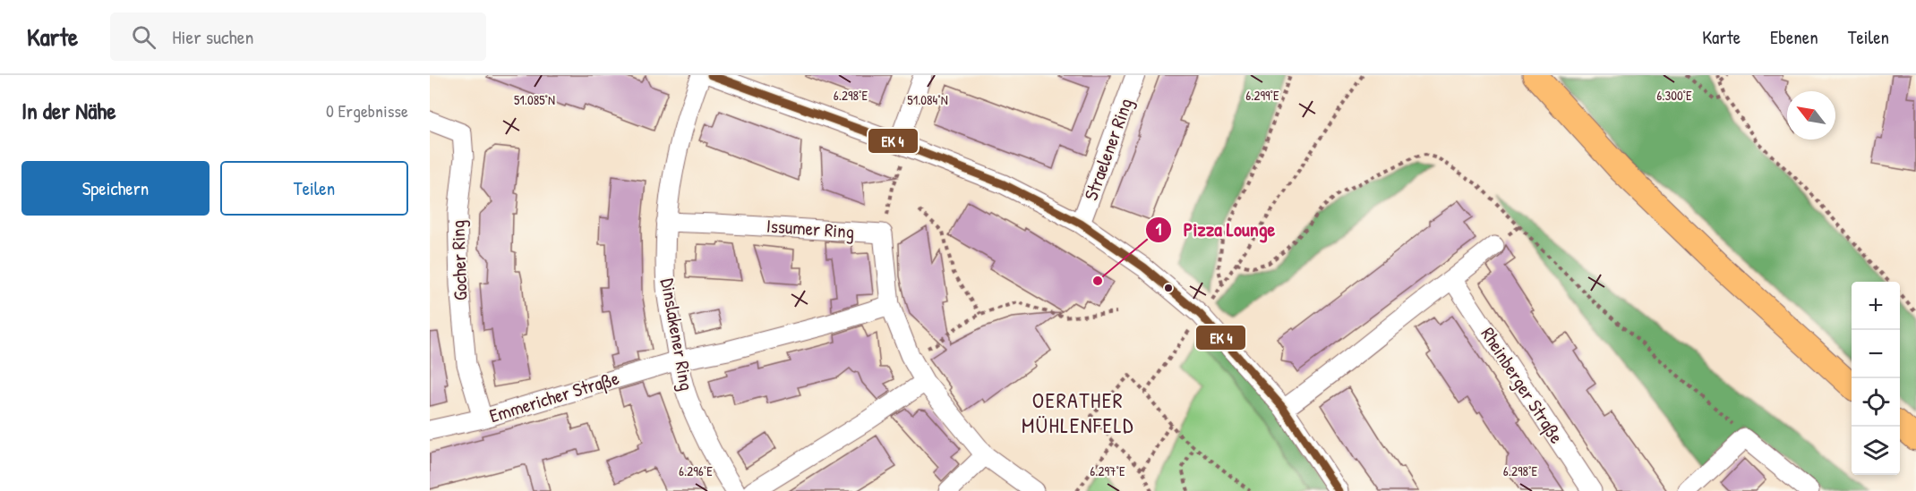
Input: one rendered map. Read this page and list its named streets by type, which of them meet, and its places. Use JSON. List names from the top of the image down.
{
  "streets": {
    "street": [
      "Straelener Ring",
      "Issumer Ring",
      "Gocher Ring",
      "Dinslakener Ring",
      "Rheinberger Straße",
      "Emmericher Straße"
    ]
  },
  "crossings": [
    ["Issumer Ring", "Dinslakener Ring"],
    ["Gocher Ring", "Emmericher Straße"],
    ["Dinslakener Ring", "Emmericher Straße"]
  ],
  "districts": ["OERATHER MÜHLENFELD"],
  "places": ["Pizza Lounge"],
  "north": "top left",
  "page": {
    "header": "Karte",
    "search": "Hier suchen",
    "nav": ["Karte", "Ebenen", "Teilen"],
    "heading": ["In der Nähe", "0 Ergebnisse"],
    "buttons": ["Speichern", "Teilen"],
    "map_buttons": ["+", "−"]
  },
  "coordinates": [
    "6.299°E",
    "6.298°E",
    "6.300°E",
    "51.085°N",
    "51.084°N",
    "6.296°E",
    "6.297°E"
  ]
}
